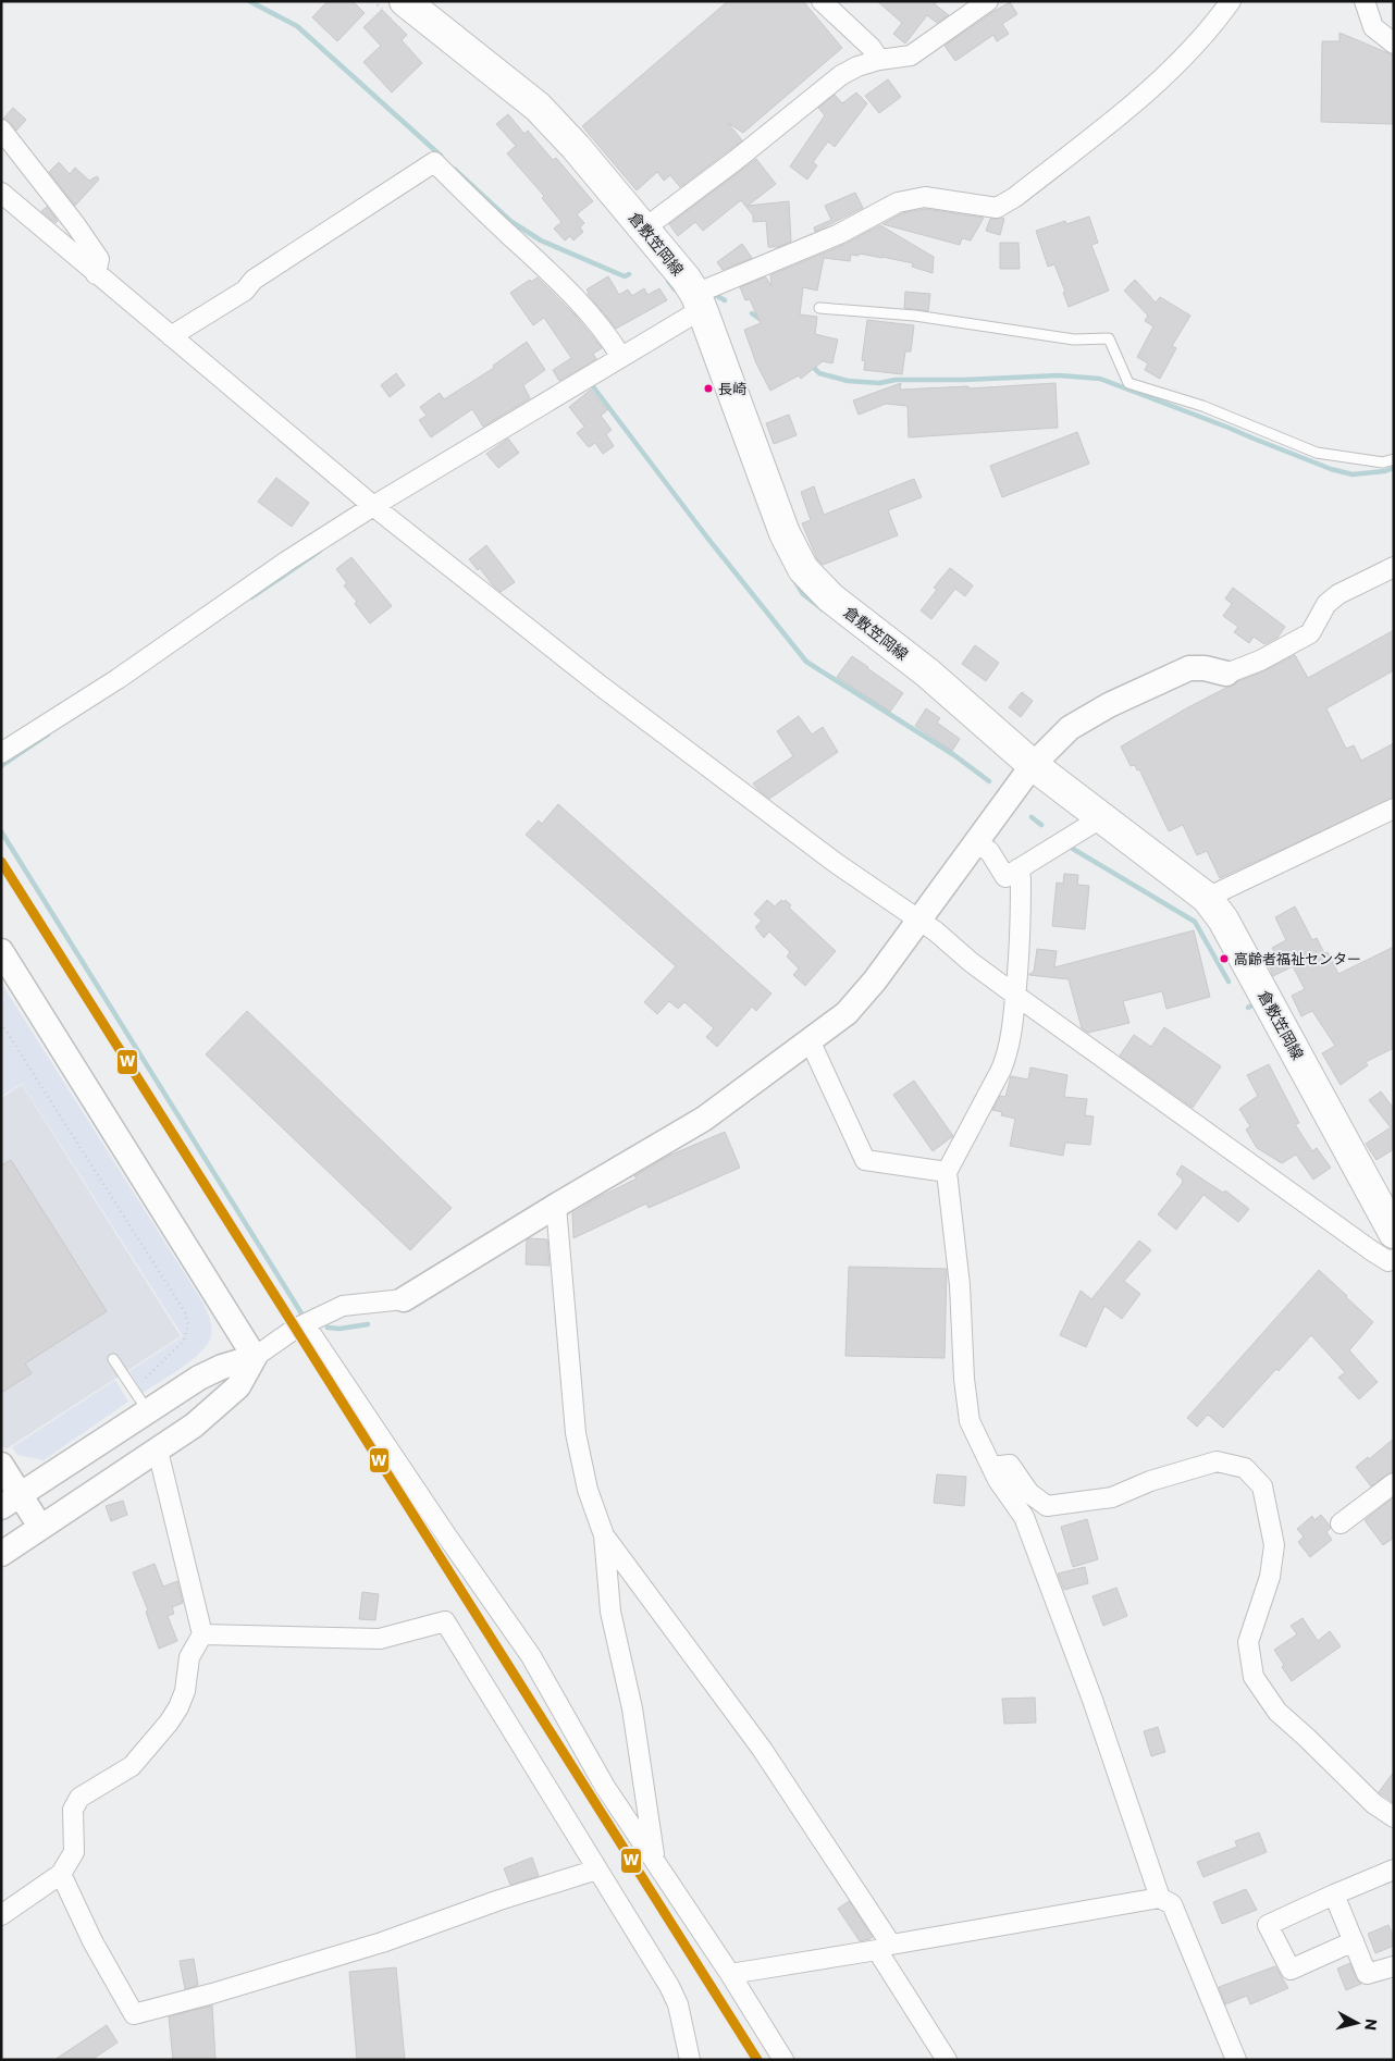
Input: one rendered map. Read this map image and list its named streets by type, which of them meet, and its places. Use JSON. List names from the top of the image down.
{
  "streets": {
    "main road": ["倉敷笠岡線"]
  },
  "places": ["長崎", "高齢者福祉センター"],
  "lines": ["transit line W"],
  "north": "right"
}
